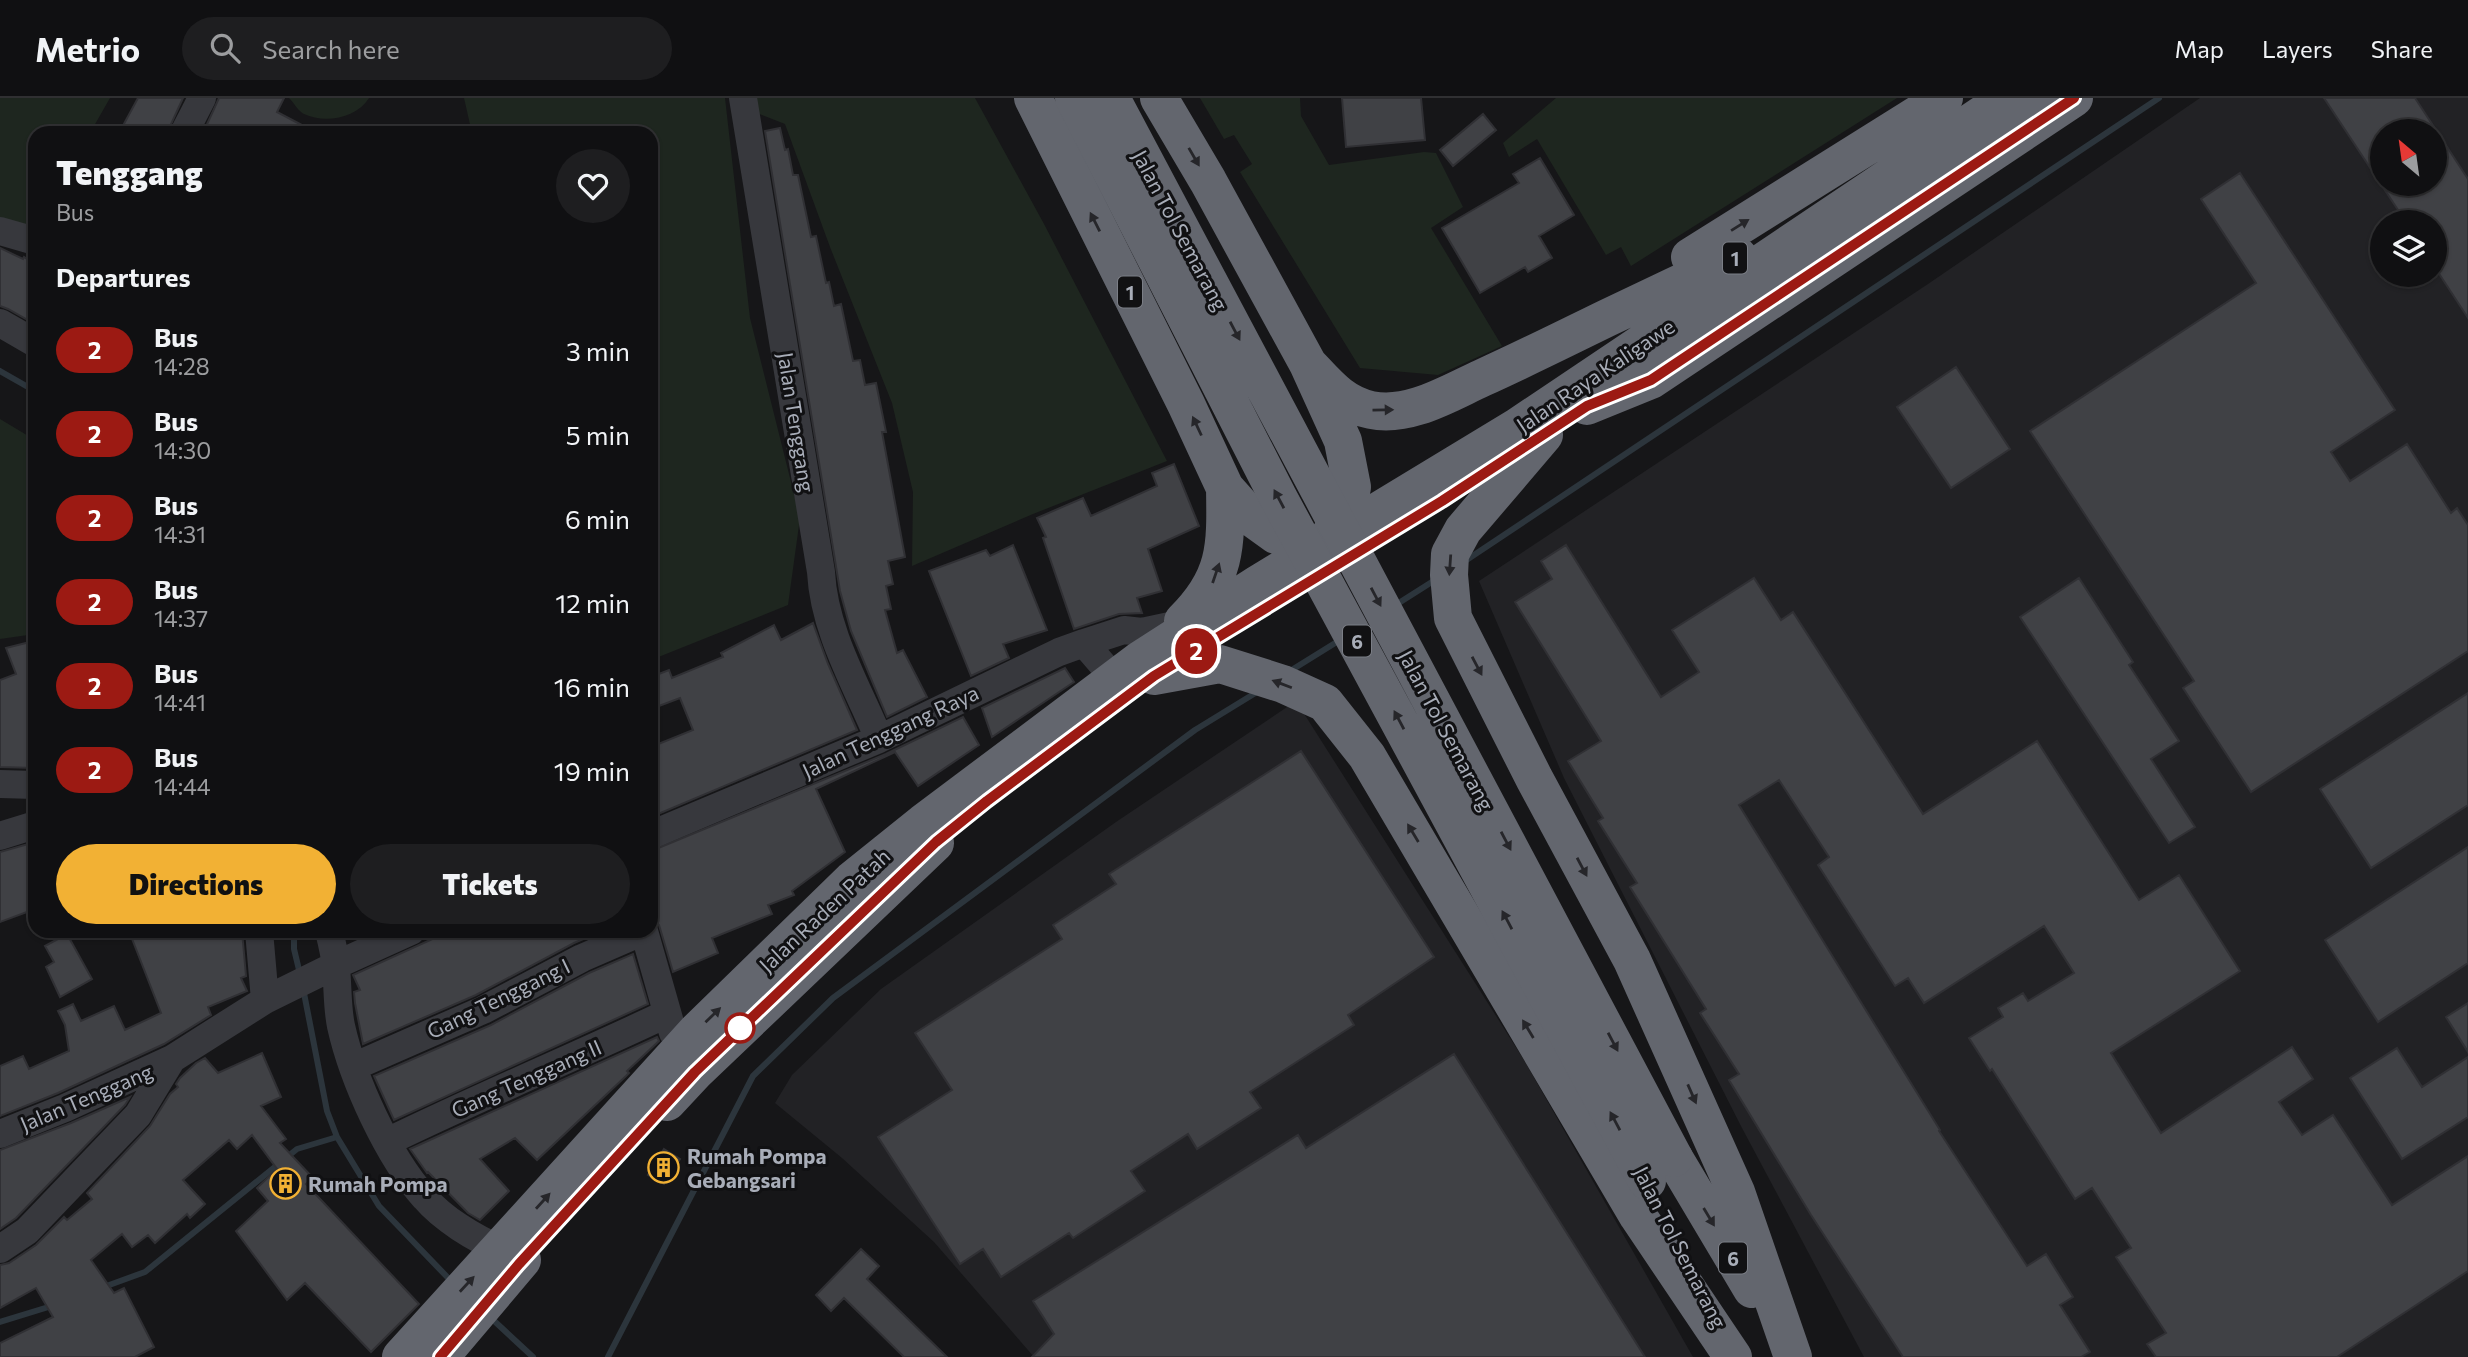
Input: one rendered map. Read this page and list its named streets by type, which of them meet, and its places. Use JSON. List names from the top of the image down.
{
  "streets": {
    "highway": [
      "Jalan Tol Semarang",
      "1",
      "Jalan Raya Kaligawe",
      "6",
      "Jalan Raden Patah"
    ],
    "street": [
      "Jalan Tenggang",
      "Jalan Tenggang Raya",
      "Gang Tenggang I",
      "Gang Tenggang II"
    ]
  },
  "crossings": [
    ["1", "Jalan Raya Kaligawe"],
    ["1", "Jalan Raden Patah"],
    ["Jalan Raya Kaligawe", "Jalan Raden Patah"],
    ["Jalan Tenggang", "Jalan Tenggang Raya"]
  ],
  "places": {
    "building": ["Rumah Pompa Gebangsari", "Rumah Pompa"]
  },
  "lines": ["bus line 2"],
  "north": "top left",
  "page": {
    "header": "Metrio",
    "search": "Search here",
    "nav": ["Map", "Layers", "Share"],
    "on_map": "2",
    "heading": [
      ["Tenggang", "Bus"],
      "Departures"
    ],
    "list": [
      {
        "mark": "2",
        "name": "Bus",
        "note": "14:28",
        "value": "3 min"
      },
      {
        "mark": "2",
        "name": "Bus",
        "note": "14:30",
        "value": "5 min"
      },
      {
        "mark": "2",
        "name": "Bus",
        "note": "14:31",
        "value": "6 min"
      },
      {
        "mark": "2",
        "name": "Bus",
        "note": "14:37",
        "value": "12 min"
      },
      {
        "mark": "2",
        "name": "Bus",
        "note": "14:41",
        "value": "16 min"
      },
      {
        "mark": "2",
        "name": "Bus",
        "note": "14:44",
        "value": "19 min"
      }
    ],
    "buttons": ["Directions", "Tickets"]
  }
}
